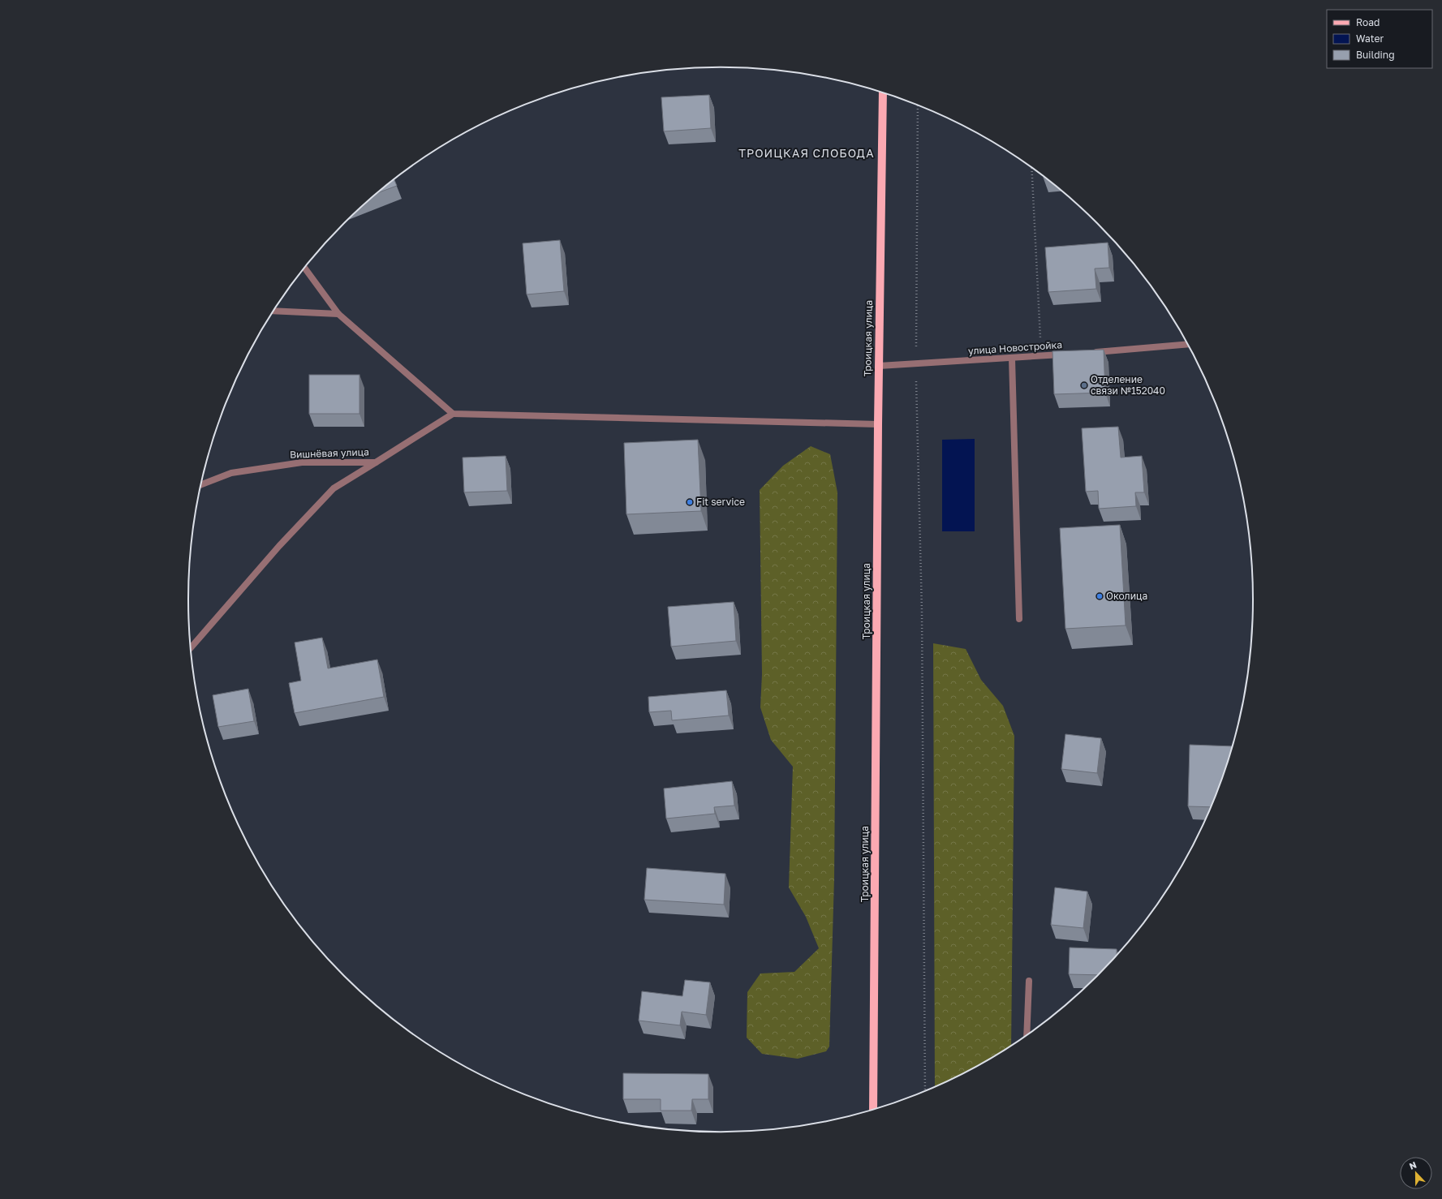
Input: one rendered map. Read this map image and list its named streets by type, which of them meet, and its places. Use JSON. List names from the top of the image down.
{
  "streets": {
    "main road": ["Троицкая улица"],
    "street": ["улица Новостройка", "Вишнёвая улица"]
  },
  "crossings": [
    ["Троицкая улица", "улица Новостройка"]
  ],
  "districts": ["ТРОИЦКАЯ СЛОБОДА"],
  "places": ["Отделение связи №152040", "Fit service", "Околица"],
  "legend": ["Road", "Water", "Building"],
  "north": "top"
}
